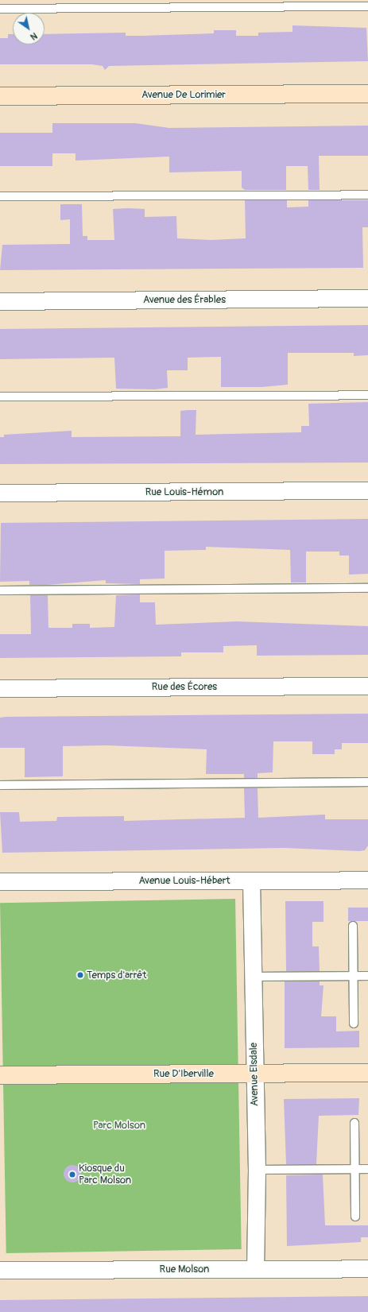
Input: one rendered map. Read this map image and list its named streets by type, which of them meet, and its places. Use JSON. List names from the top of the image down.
{
  "streets": {
    "main road": ["Avenue De Lorimier", "Rue D'Iberville"],
    "street": [
      "Avenue des Érables",
      "Rue Louis-Hémon",
      "Rue des Écores",
      "Avenue Louis-Hébert",
      "Avenue Elsdale",
      "Rue Molson"
    ]
  },
  "crossings": [
    ["Avenue Louis-Hébert", "Avenue Elsdale"],
    ["Rue D'Iberville", "Avenue Elsdale"],
    ["Avenue Elsdale", "Rue Molson"]
  ],
  "parks": ["Parc Molson"],
  "places": ["Temps d'arrêt", "Kiosque du Parc Molson"],
  "north": "bottom right"
}
